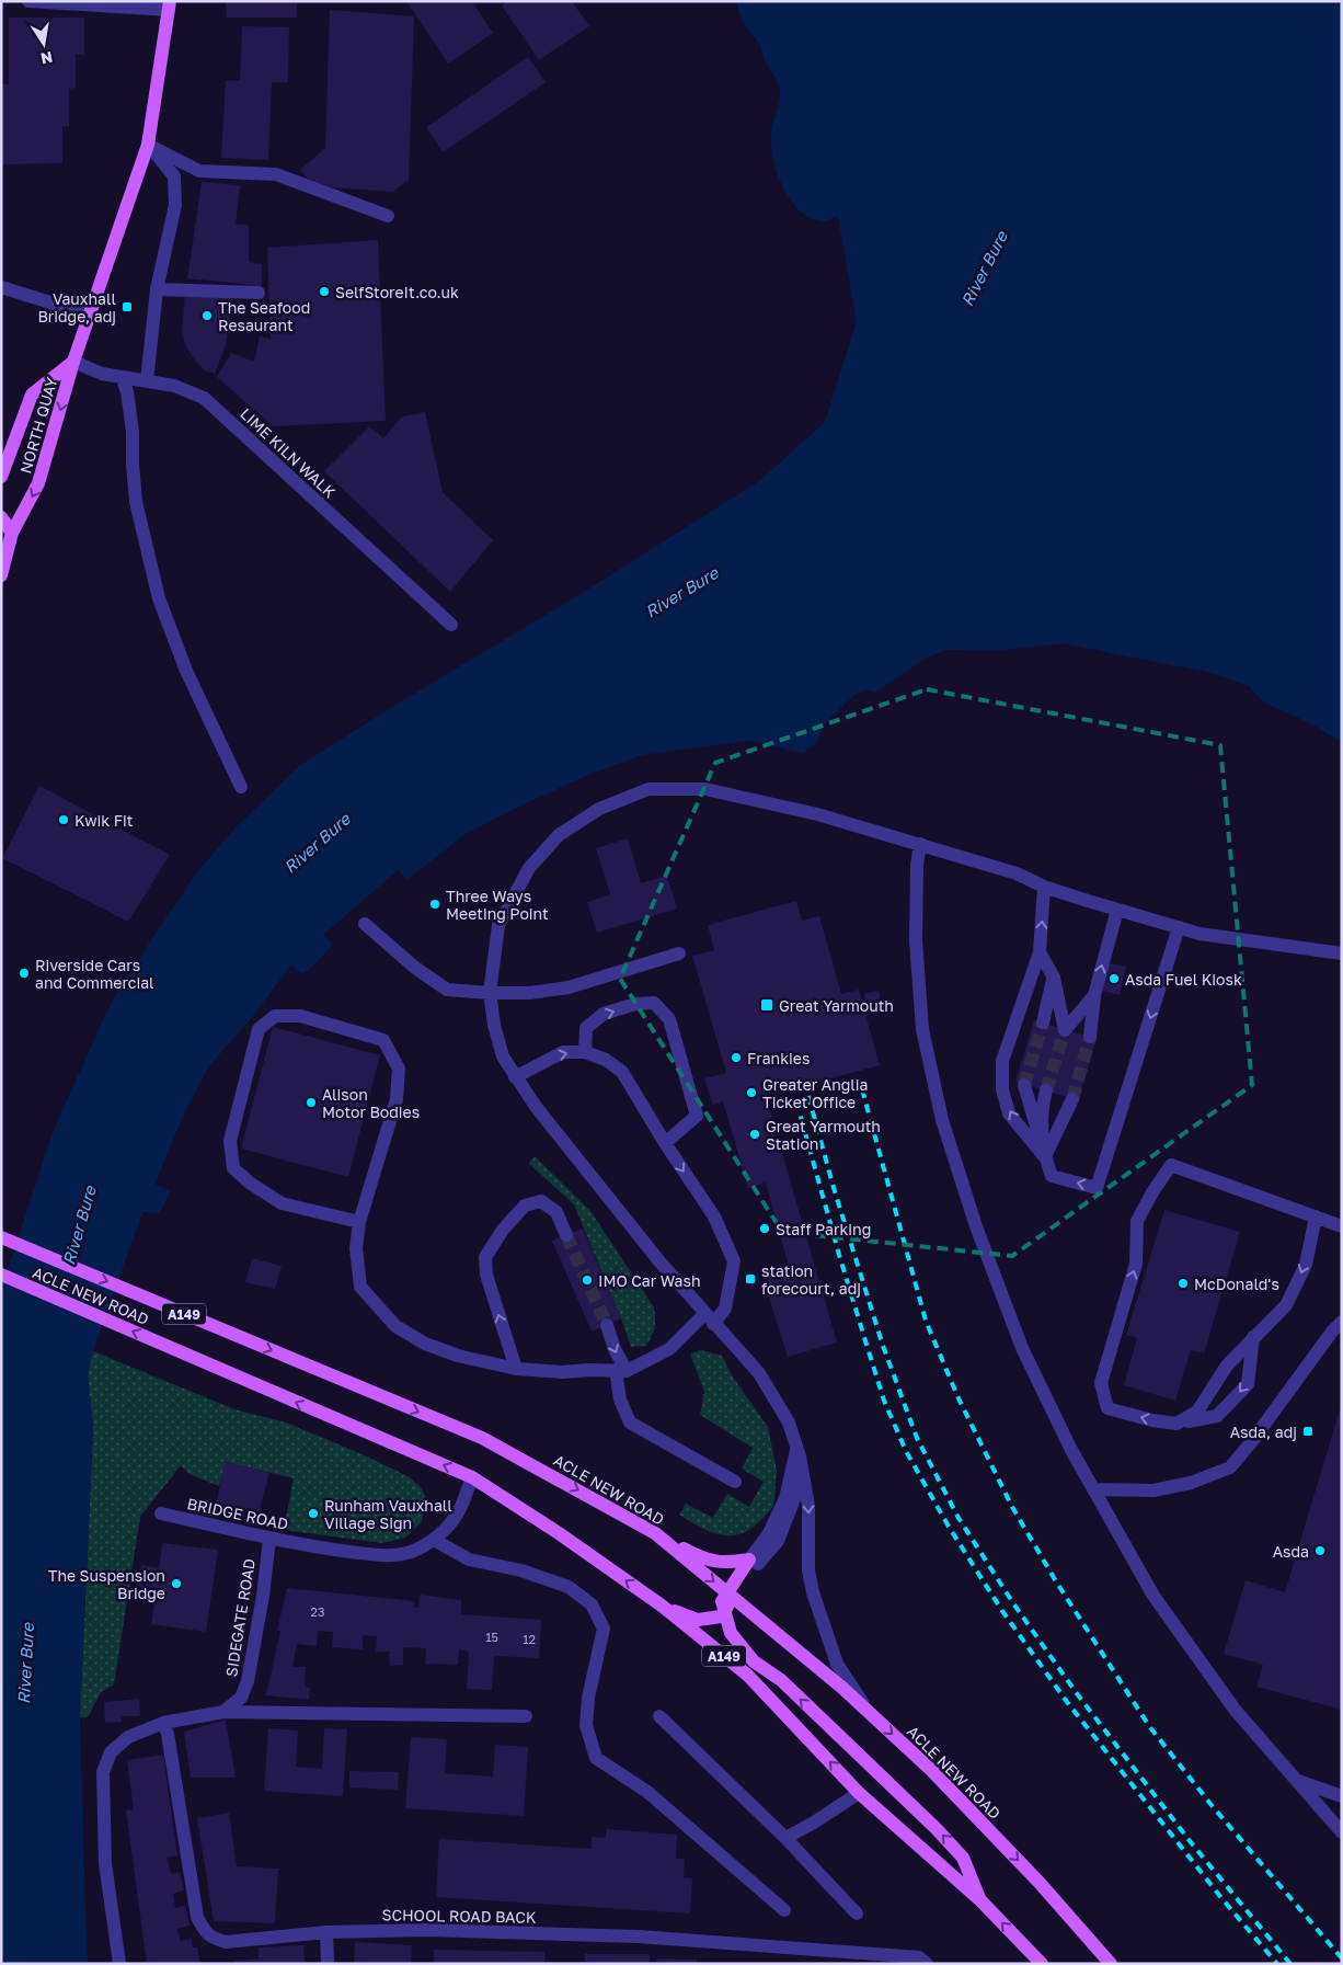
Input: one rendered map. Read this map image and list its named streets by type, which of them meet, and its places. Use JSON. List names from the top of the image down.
{
  "streets": {
    "main road": ["NORTH QUAY", "ACLE NEW ROAD", "A149"],
    "street": [
      "LIME KILN WALK",
      "BRIDGE ROAD",
      "SIDEGATE ROAD",
      "SCHOOL ROAD BACK"
    ]
  },
  "crossings": [
    ["NORTH QUAY", "LIME KILN WALK"],
    ["ACLE NEW ROAD", "A149"],
    ["ACLE NEW ROAD", "BRIDGE ROAD"],
    ["BRIDGE ROAD", "SIDEGATE ROAD"]
  ],
  "water": ["River Bure"],
  "places": {
    "other": [
      "SelfStoreIt.co.uk",
      "The Seafood Resaurant",
      "Kwik Fit",
      "Three Ways Meeting Point",
      "Riverside Cars and Commercial",
      "Asda Fuel Kiosk",
      "Frankies",
      "Greater Anglia Ticket Office",
      "Alison Motor Bodies",
      "Great Yarmouth Station",
      "Staff Parking",
      "IMO Car Wash",
      "McDonald's",
      "Runham Vauxhall Village Sign",
      "Asda",
      "The Suspension Bridge"
    ],
    "transit": [
      "Vauxhall Bridge, adj",
      "Great Yarmouth",
      "station forecourt, adj",
      "Asda, adj"
    ]
  },
  "house_numbers": ["23", "15", "12"],
  "north": "bottom"
}
